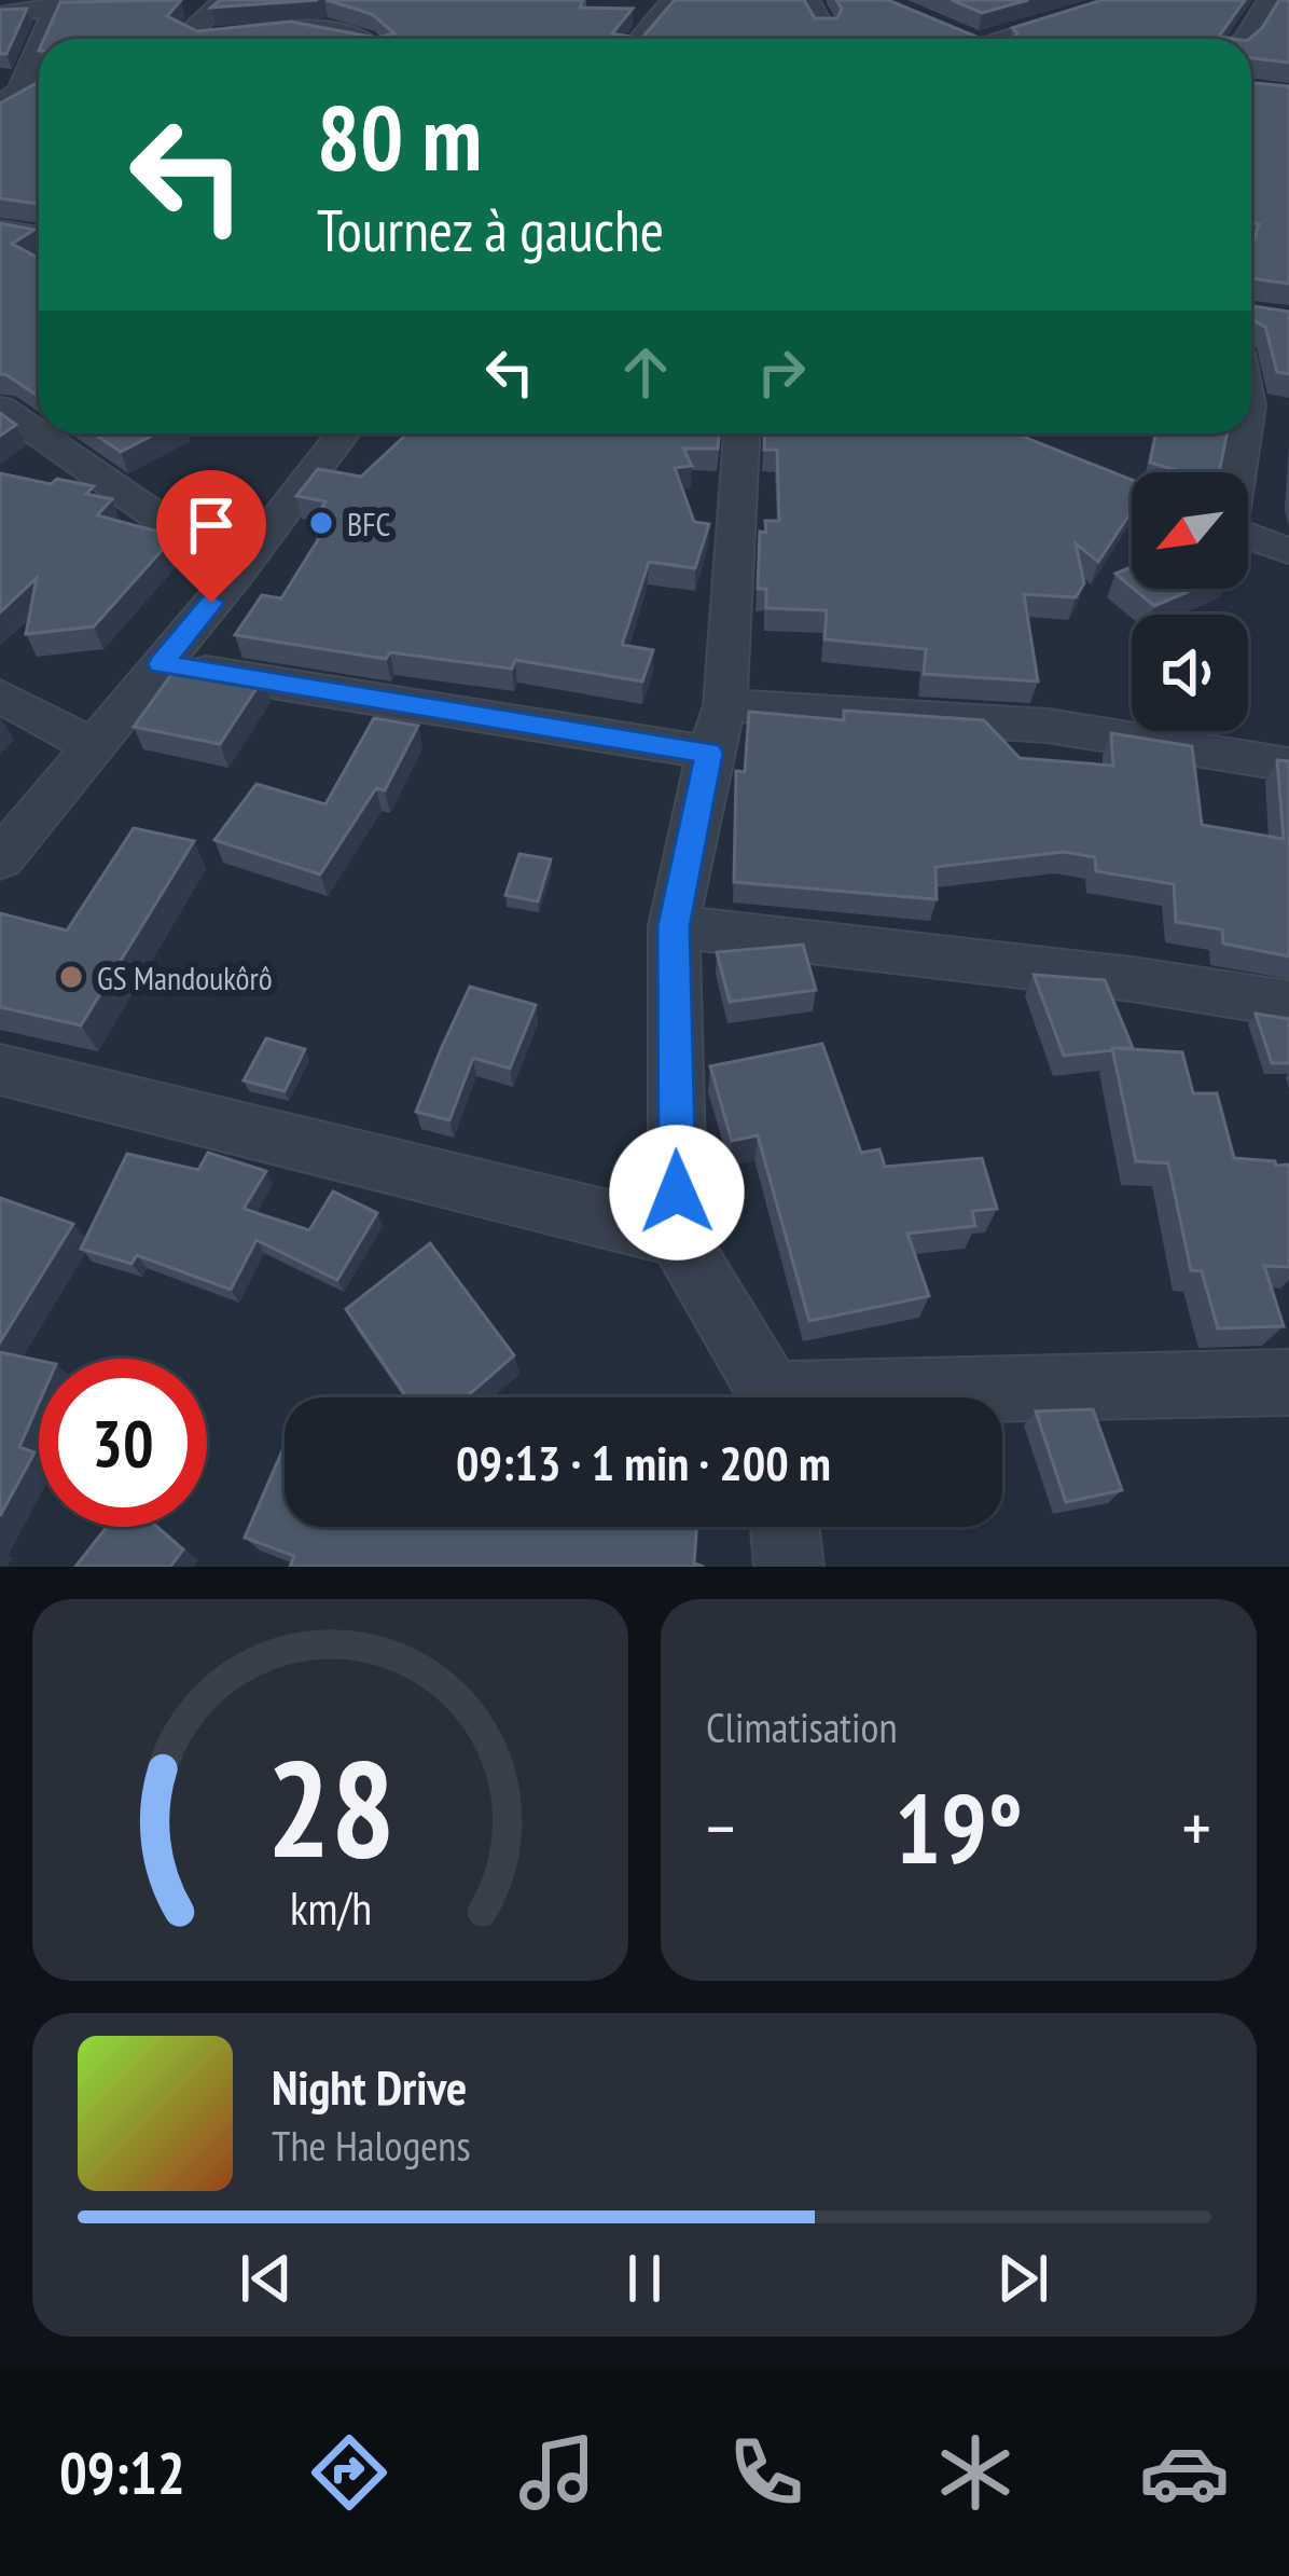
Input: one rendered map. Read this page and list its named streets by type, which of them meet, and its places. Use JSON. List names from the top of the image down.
{
  "places": ["BFC", "GS Mandoukôrô"],
  "north": "bottom left",
  "page": {
    "turn": ["80 m", "Tournez à gauche"],
    "limit": "30",
    "trip": "09:13 · 1 min · 200 m",
    "tile": "Climatisation",
    "heat": ["−", "19°", "+"],
    "song": ["Night Drive", "The Halogens"],
    "tabs": "09:12",
    "gauge": ["28", "km/h"]
  }
}
